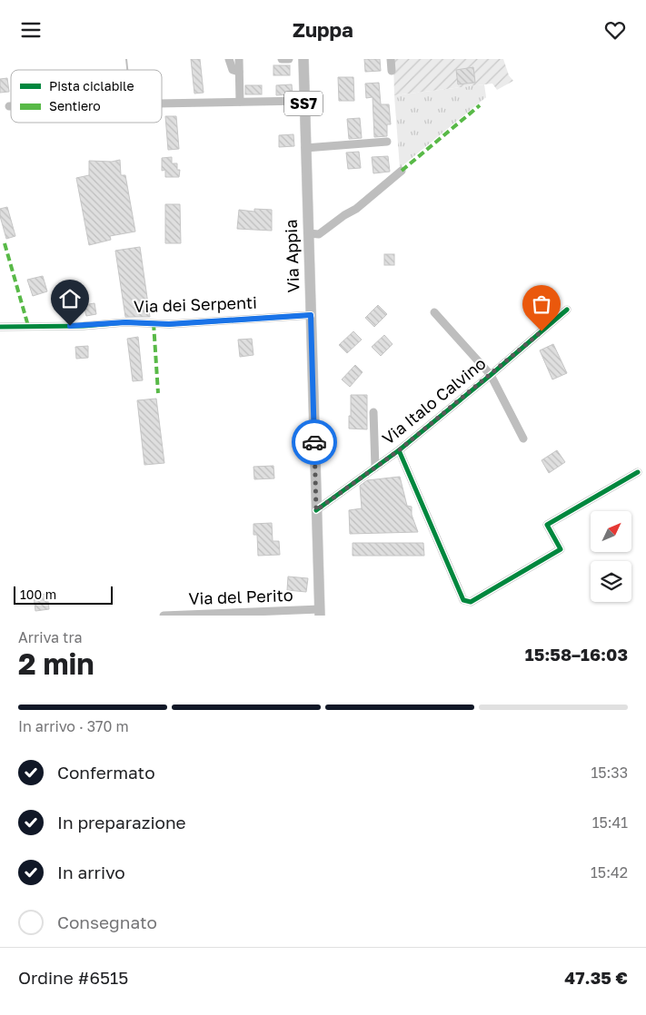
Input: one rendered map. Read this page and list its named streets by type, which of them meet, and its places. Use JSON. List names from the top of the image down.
{
  "streets": {
    "main road": ["SS7", "Via Appia"],
    "street": ["Via dei Serpenti", "Via Italo Calvino", "Via del Perito"]
  },
  "crossings": [
    ["Via Appia", "Via dei Serpenti"],
    ["Via Appia", "Via Italo Calvino"],
    ["Via Appia", "Via del Perito"]
  ],
  "legend": ["Pista ciclabile", "Sentiero"],
  "scale_bar": "100 m",
  "north": "top right",
  "page": {
    "header": "Zuppa",
    "scale": "100 m",
    "heading": ["2 min", "Arriva tra", "15:58–16:03"],
    "panel": ["Ordine #6515", "47.35 €"],
    "bar": "In arrivo · 370 m",
    "list": [
      ["Confermato", "15:33"],
      ["In preparazione", "15:41"],
      ["In arrivo", "15:42"],
      "Consegnato"
    ]
  }
}
